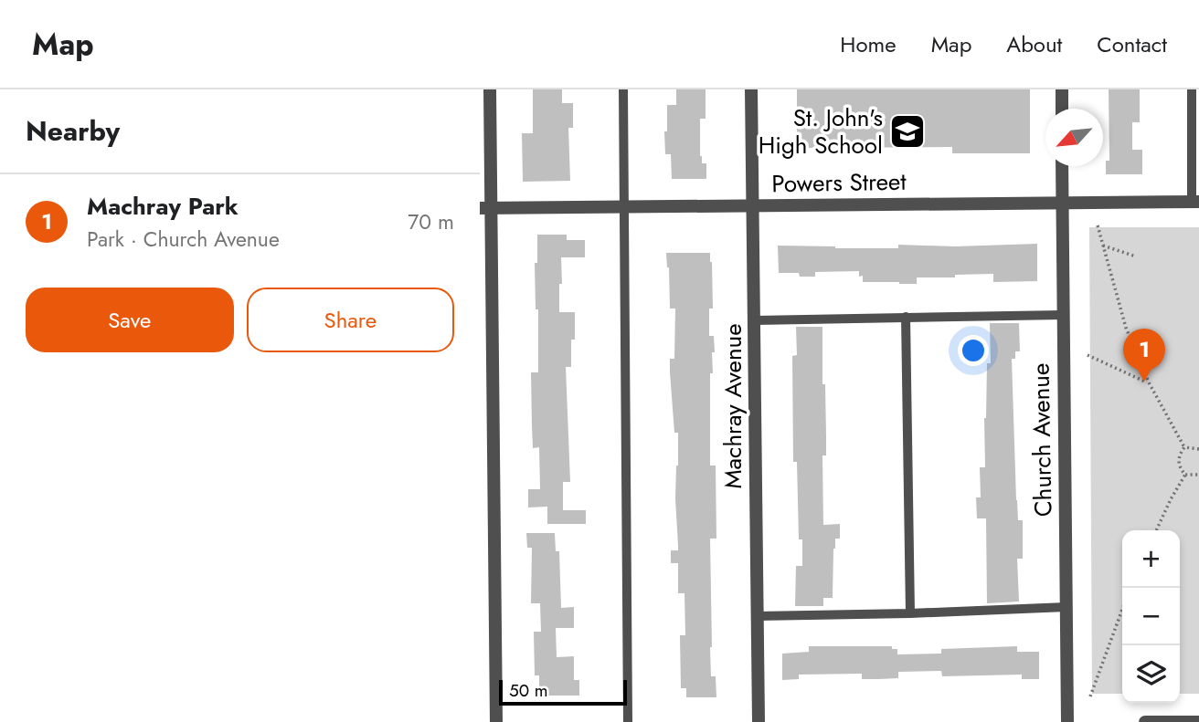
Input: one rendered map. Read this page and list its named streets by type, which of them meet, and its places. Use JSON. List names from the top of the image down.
{
  "streets": {
    "street": ["Powers Street", "Machray Avenue", "Church Avenue"]
  },
  "crossings": [
    ["Powers Street", "Machray Avenue"],
    ["Powers Street", "Church Avenue"]
  ],
  "places": {
    "school or university": ["St. John's High School"]
  },
  "scale_bar": "50 m",
  "north": "bottom left",
  "page": {
    "header": "Map",
    "nav": [
      "Home",
      "Map",
      "About",
      "Contact"
    ],
    "heading": "Nearby",
    "list": [
      {
        "mark": "1",
        "name": "Machray Park",
        "note": "Park · Church Avenue",
        "value": "70 m"
      }
    ],
    "buttons": ["Save", "Share"],
    "pins": "1",
    "map_buttons": ["+", "−"],
    "scale": "50 m"
  }
}
